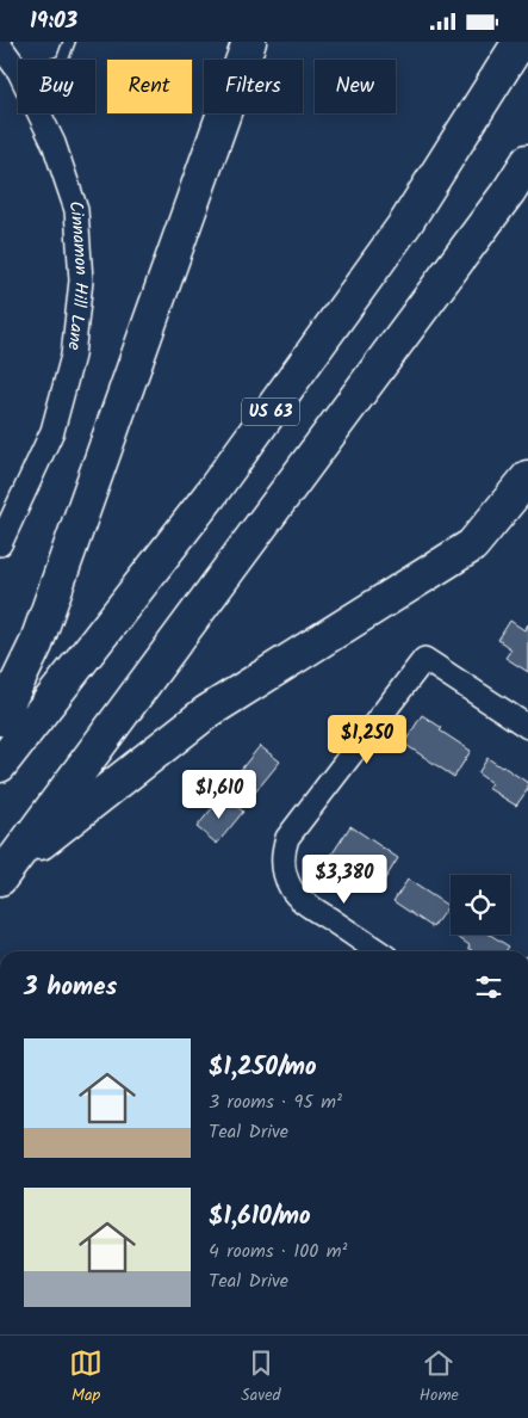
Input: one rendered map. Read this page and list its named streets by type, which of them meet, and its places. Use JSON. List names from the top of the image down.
{
  "streets": {
    "highway": ["US 63"],
    "street": ["Cinnamon Hill Lane"]
  },
  "page": {
    "status": "19:03",
    "chip": [
      "Buy",
      "Rent",
      "Filters",
      "New"
    ],
    "price": ["$1,250", "$1,610", "$3,380"],
    "heading": "3 homes",
    "list": [
      {
        "name": "$1,250/mo",
        "note": "3 rooms · 95 m² · Teal Drive"
      },
      {
        "name": "$1,610/mo",
        "note": "4 rooms · 100 m² · Teal Drive"
      }
    ],
    "tabs": ["Map", "Saved", "Home"]
  }
}
